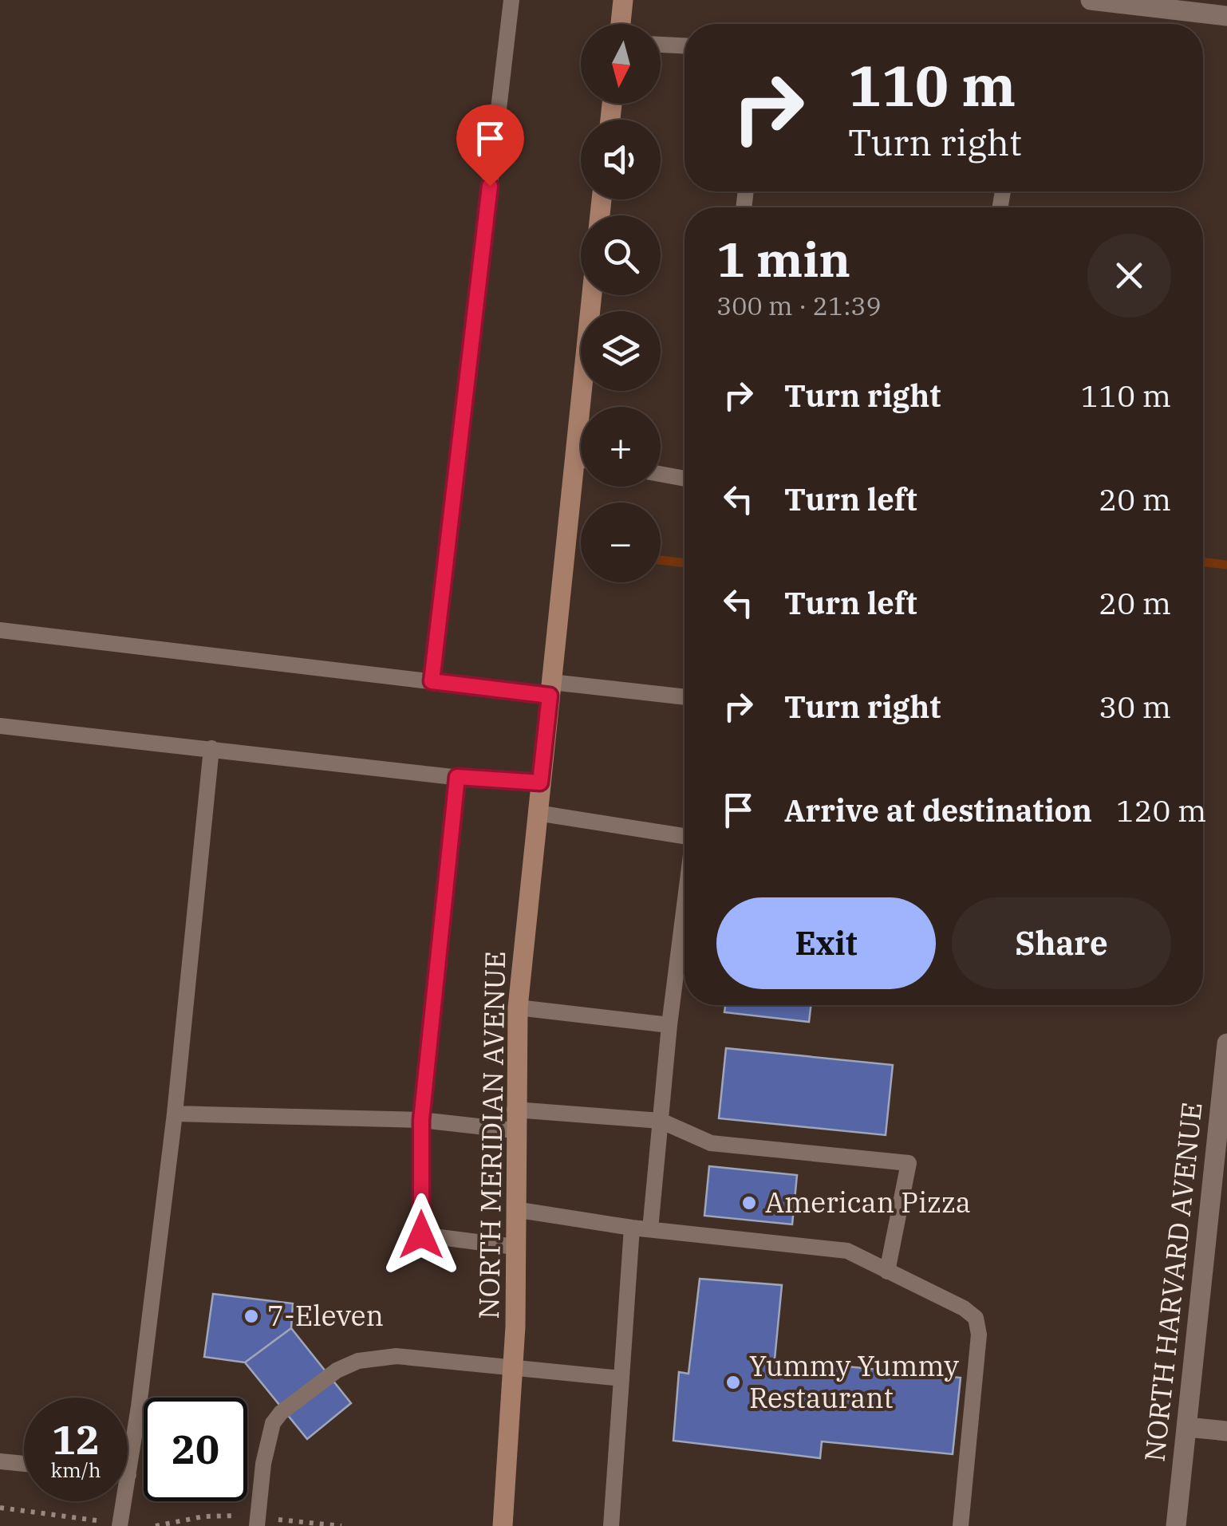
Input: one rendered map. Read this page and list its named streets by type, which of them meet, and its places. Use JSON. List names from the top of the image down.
{
  "streets": {
    "main road": ["NORTH MERIDIAN AVENUE"],
    "street": ["NORTH HARVARD AVENUE"]
  },
  "places": ["American Pizza", "7-Eleven", "Yummy Yummy Restaurant"],
  "north": "bottom",
  "page": {
    "map_buttons": ["+", "−"],
    "turn": ["110 m", "Turn right"],
    "heading": ["1 min", "300 m · 21:39"],
    "list": [
      {
        "name": "Turn right",
        "value": "110 m"
      },
      {
        "name": "Turn left",
        "value": "20 m"
      },
      {
        "name": "Turn left",
        "value": "20 m"
      },
      {
        "name": "Turn right",
        "value": "30 m"
      },
      {
        "name": "Arrive at destination",
        "value": "120 m"
      }
    ],
    "buttons": ["Exit", "Share"],
    "speed": "12 km/h",
    "limit": "20"
  }
}
